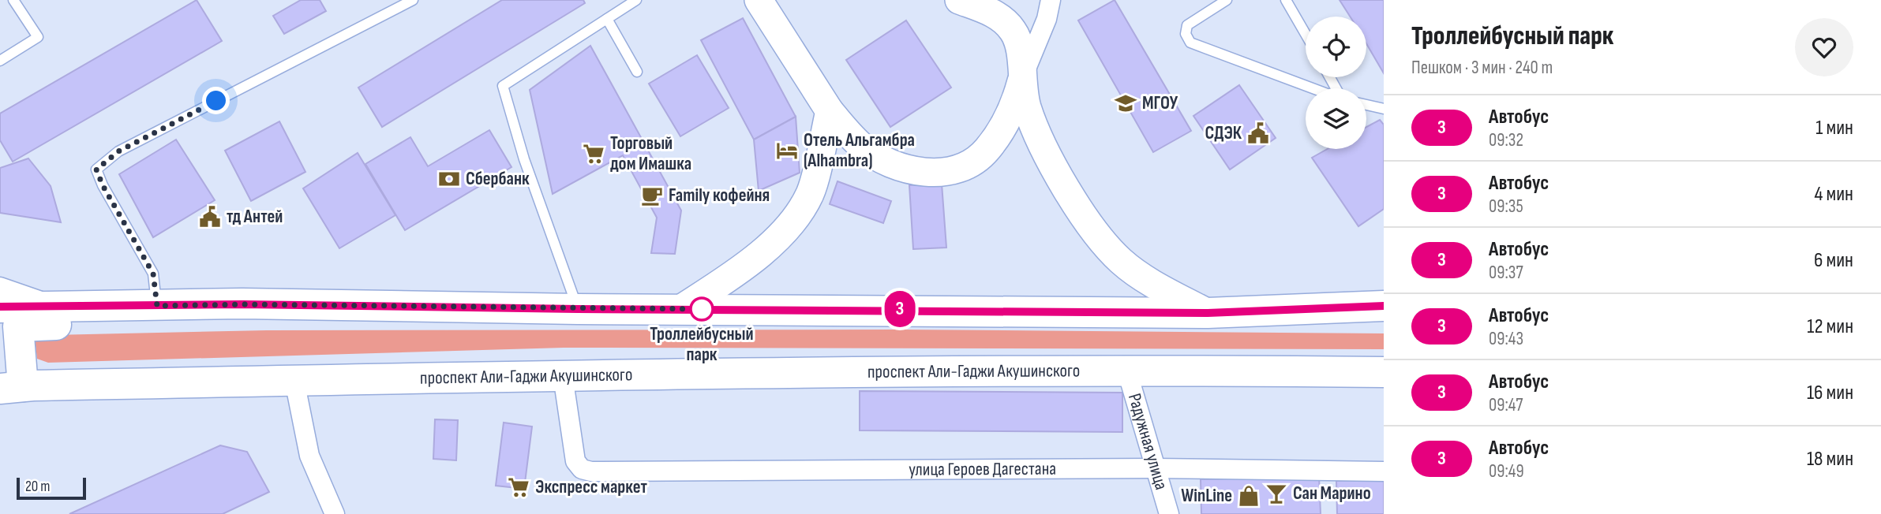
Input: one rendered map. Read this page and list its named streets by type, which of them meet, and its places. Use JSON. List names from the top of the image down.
{
  "streets": {
    "main road": ["проспект Али-Гаджи Акушинского"],
    "street": ["Радужная улица", "улица Героев Дагестана"]
  },
  "crossings": [
    ["проспект Али-Гаджи Акушинского", "Радужная улица"],
    ["проспект Али-Гаджи Акушинского", "улица Героев Дагестана"],
    ["Радужная улица", "улица Героев Дагестана"]
  ],
  "places": {
    "school or university": ["МГОУ"],
    "public building": ["СДЭК", "тд Антей"],
    "hotel": ["Отель Альгамбра (Alhambra)"],
    "supermarket": ["Торговый дом Имашка", "Экспресс маркет"],
    "bank": ["Сбербанк"],
    "cafe": ["Family кофейня"],
    "other": ["Троллейбусный парк"],
    "bar": ["Сан Марино"],
    "shop": ["WinLine"]
  },
  "lines": ["bus line 3"],
  "scale_bar": "20 m",
  "page": {
    "on_map": "3",
    "heading": ["Троллейбусный парк", "Пешком · 3 мин · 240 m"],
    "list": [
      {
        "mark": "3",
        "name": "Автобус",
        "note": "09:32",
        "value": "1 мин"
      },
      {
        "mark": "3",
        "name": "Автобус",
        "note": "09:35",
        "value": "4 мин"
      },
      {
        "mark": "3",
        "name": "Автобус",
        "note": "09:37",
        "value": "6 мин"
      },
      {
        "mark": "3",
        "name": "Автобус",
        "note": "09:43",
        "value": "12 мин"
      },
      {
        "mark": "3",
        "name": "Автобус",
        "note": "09:47",
        "value": "16 мин"
      },
      {
        "mark": "3",
        "name": "Автобус",
        "note": "09:49",
        "value": "18 мин"
      }
    ],
    "scale": "20 m"
  }
}
